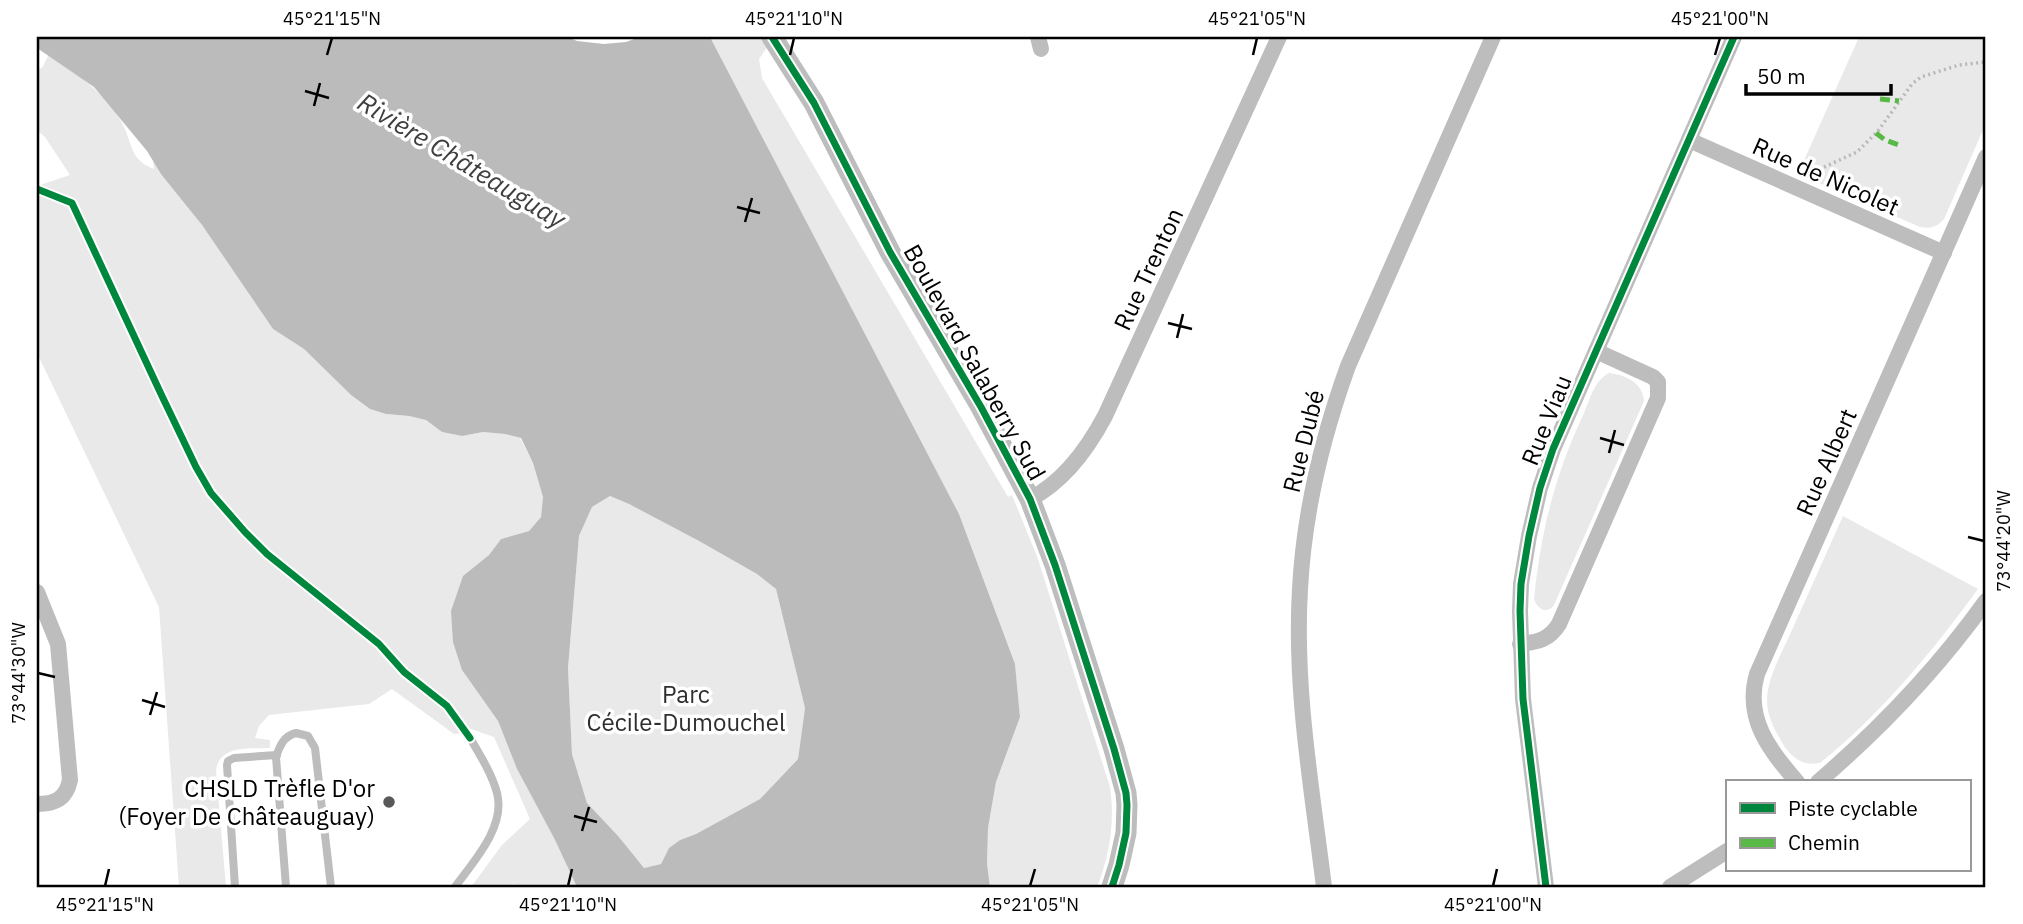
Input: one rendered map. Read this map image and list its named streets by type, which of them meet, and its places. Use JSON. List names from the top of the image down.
{
  "streets": {
    "street": [
      "Rue de Nicolet",
      "Rue Trenton",
      "Boulevard Salaberry Sud",
      "Rue Viau",
      "Rue Dubé",
      "Rue Albert"
    ]
  },
  "crossings": [
    ["Rue de Nicolet", "Rue Viau"],
    ["Rue de Nicolet", "Rue Albert"],
    ["Rue Trenton", "Boulevard Salaberry Sud"]
  ],
  "water": ["Rivière Châteauguay"],
  "parks": ["Parc Cécile-Dumouchel"],
  "places": ["CHSLD Trèfle D'or (Foyer De Châteauguay)"],
  "legend": ["Piste cyclable", "Chemin"],
  "scale_bar": "50 m",
  "coordinates": [
    "45°21'15\"N",
    "45°21'10\"N",
    "45°21'05\"N",
    "45°21'00\"N",
    "73°44'20\"W",
    "73°44'30\"W"
  ]
}
